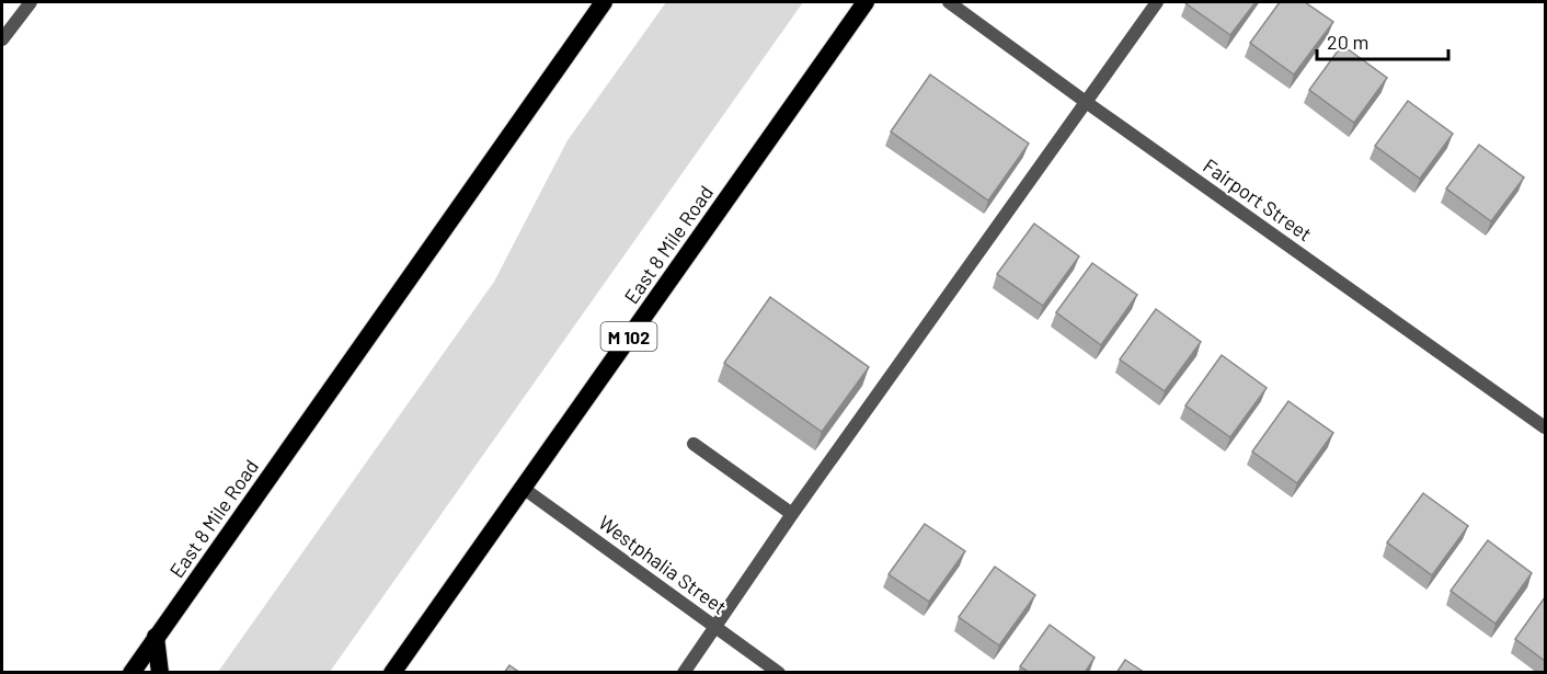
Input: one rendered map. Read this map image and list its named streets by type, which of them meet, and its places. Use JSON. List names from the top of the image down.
{
  "streets": {
    "highway": ["East 8 Mile Road", "M 102"],
    "street": ["Fairport Street", "Westphalia Street"]
  },
  "crossings": [
    ["East 8 Mile Road", "Westphalia Street"]
  ],
  "scale_bar": "20 m"
}
